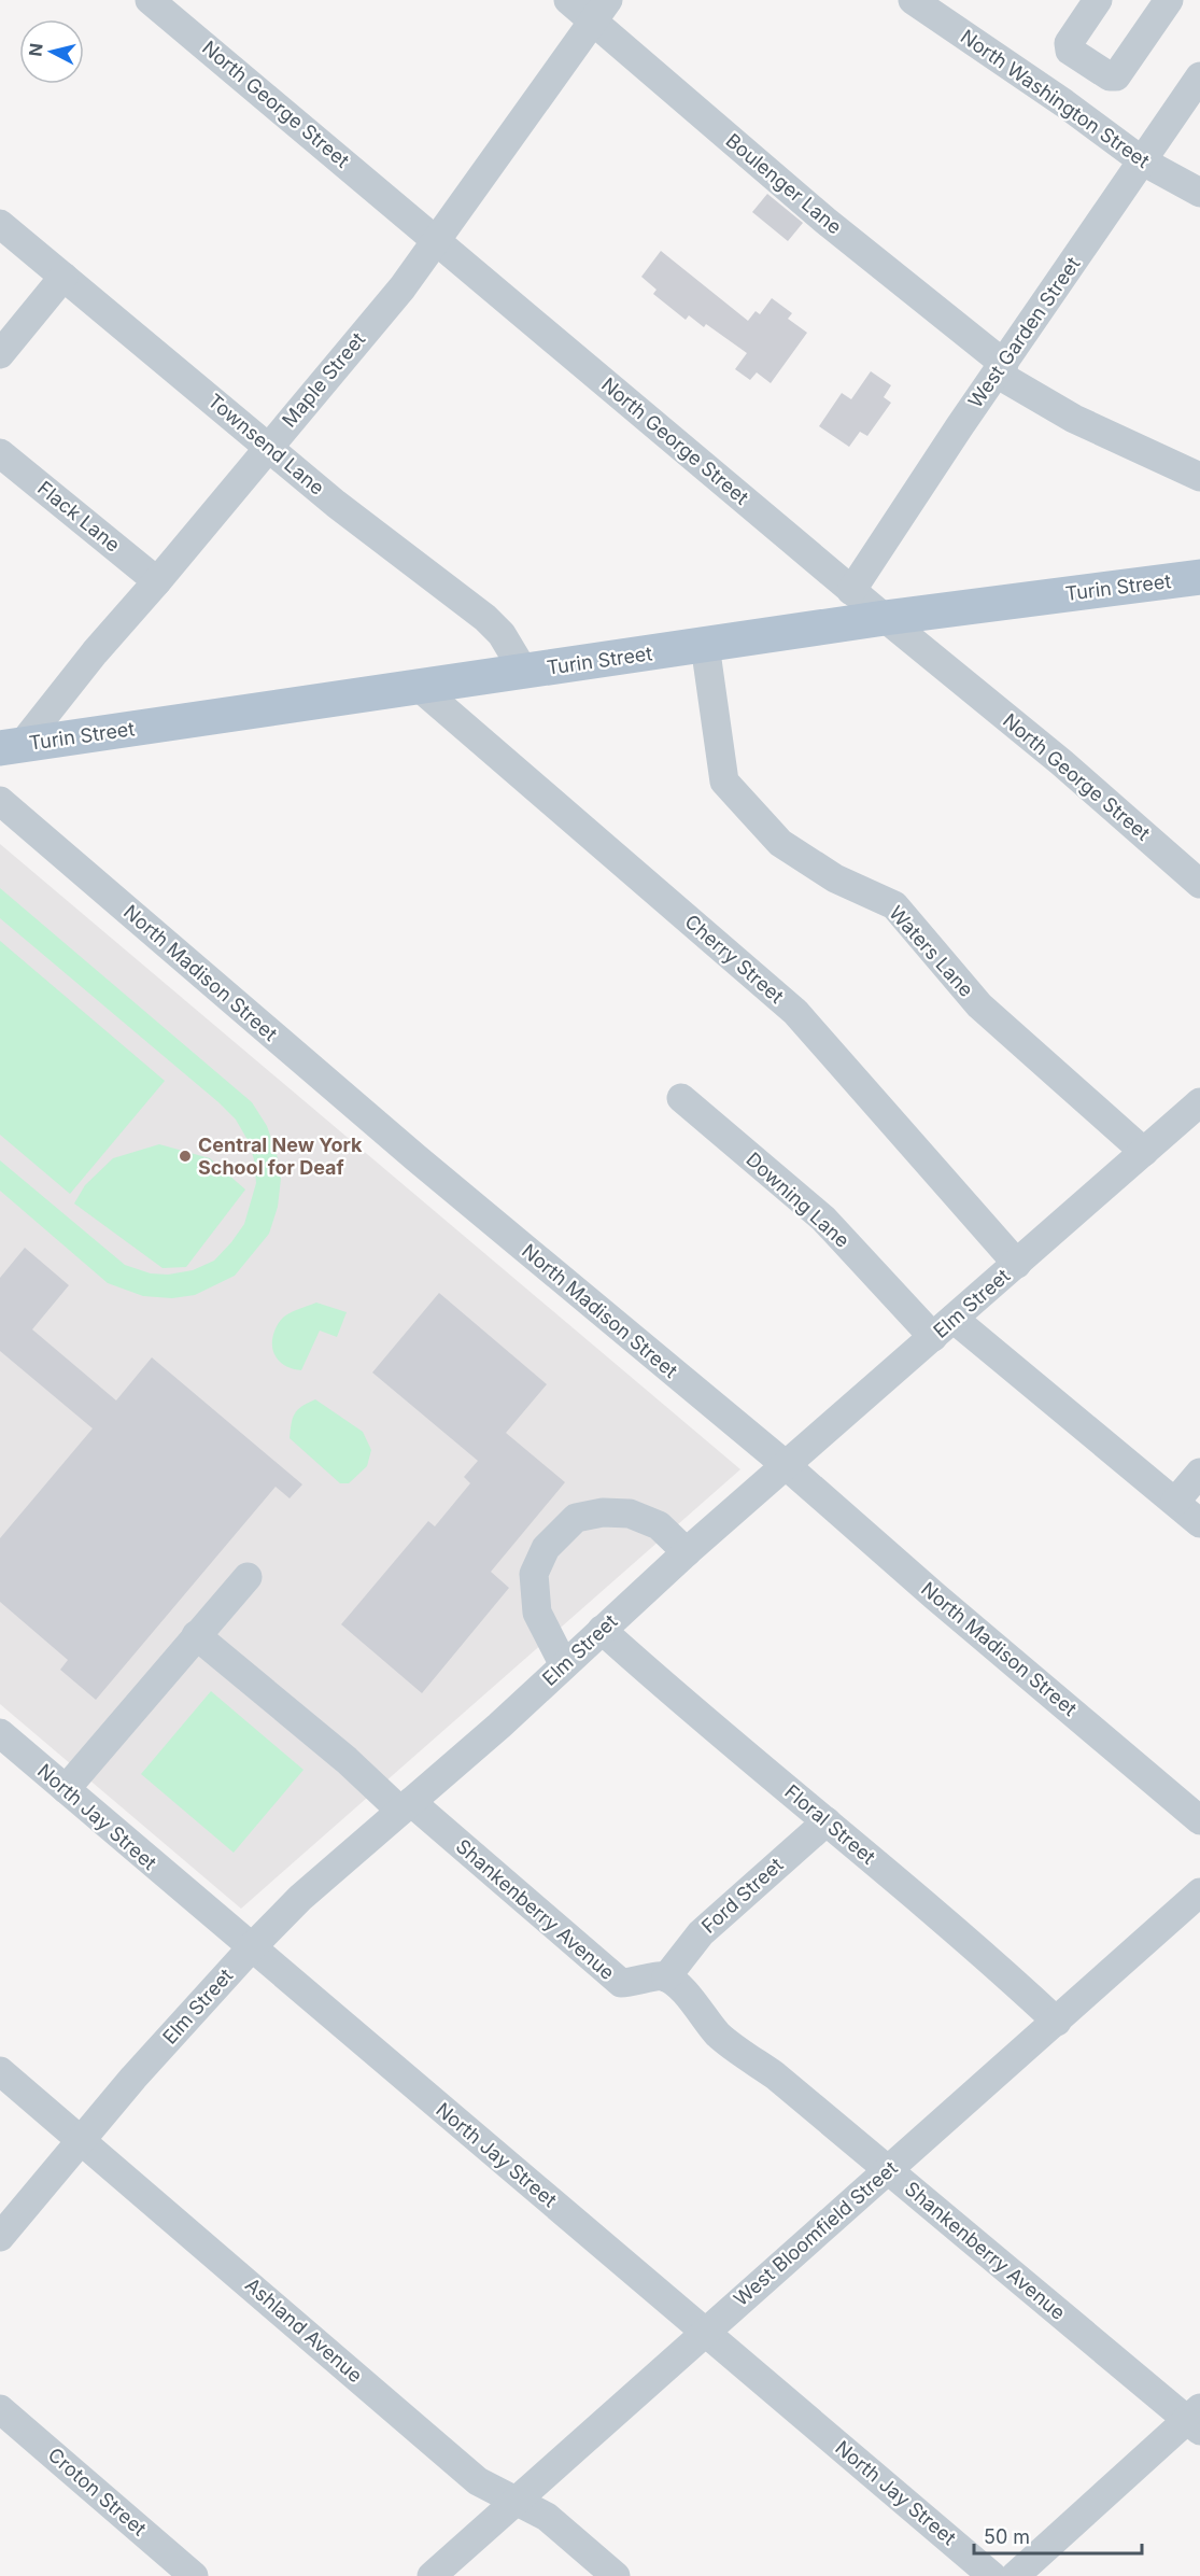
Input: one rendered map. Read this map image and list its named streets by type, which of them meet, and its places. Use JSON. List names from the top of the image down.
{
  "streets": {
    "main road": ["Turin Street"],
    "street": [
      "North Washington Street",
      "North George Street",
      "Boulenger Lane",
      "West Garden Street",
      "Maple Street",
      "Townsend Lane",
      "Flack Lane",
      "Waters Lane",
      "Cherry Street",
      "North Madison Street",
      "Downing Lane",
      "Elm Street",
      "North Jay Street",
      "Floral Street",
      "Ford Street",
      "Shankenberry Avenue",
      "West Bloomfield Street",
      "Ashland Avenue",
      "Croton Street"
    ]
  },
  "crossings": [
    ["North Washington Street", "West Garden Street"],
    ["North George Street", "West Garden Street"],
    ["North George Street", "Maple Street"],
    ["North George Street", "Turin Street"],
    ["Boulenger Lane", "West Garden Street"],
    ["Boulenger Lane", "Maple Street"],
    ["Maple Street", "Townsend Lane"],
    ["Maple Street", "Flack Lane"],
    ["Maple Street", "Turin Street"],
    ["Townsend Lane", "Turin Street"],
    ["Turin Street", "Waters Lane"],
    ["Turin Street", "Cherry Street"],
    ["Waters Lane", "Elm Street"],
    ["Cherry Street", "Elm Street"],
    ["North Madison Street", "Elm Street"],
    ["Downing Lane", "Elm Street"],
    ["Elm Street", "North Jay Street"],
    ["Elm Street", "Floral Street"],
    ["Elm Street", "Shankenberry Avenue"],
    ["Elm Street", "Ashland Avenue"],
    ["North Jay Street", "West Bloomfield Street"],
    ["Floral Street", "Ford Street"],
    ["Floral Street", "West Bloomfield Street"],
    ["Ford Street", "Shankenberry Avenue"],
    ["Shankenberry Avenue", "West Bloomfield Street"],
    ["West Bloomfield Street", "Ashland Avenue"]
  ],
  "places": ["Central New York School for Deaf"],
  "scale_bar": "50 m",
  "north": "left"
}
